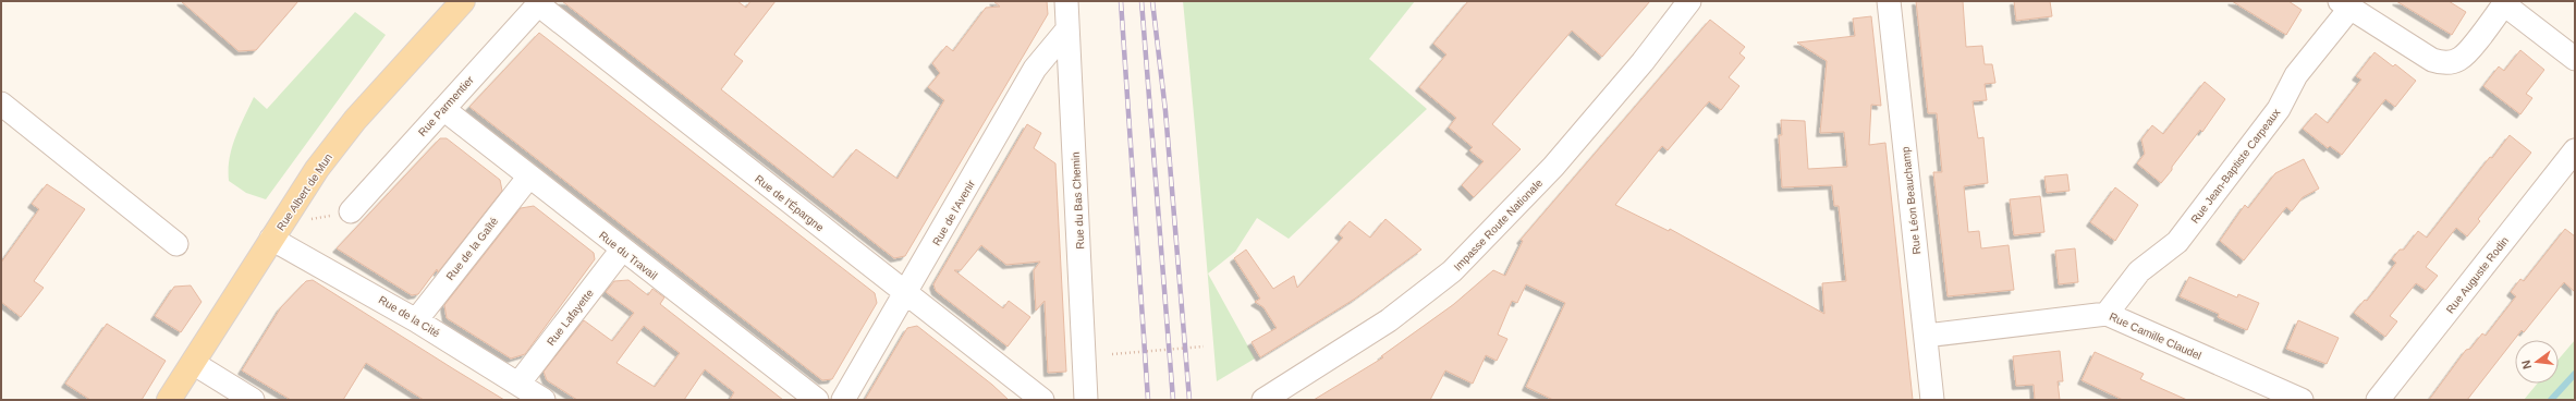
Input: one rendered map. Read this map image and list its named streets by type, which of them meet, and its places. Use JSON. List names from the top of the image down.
{
  "streets": {
    "main road": ["Rue Albert de Mun"],
    "street": [
      "Rue Parmentier",
      "Rue Jean-Baptiste Carpeaux",
      "Rue du Bas Chemin",
      "Rue Léon Beauchamp",
      "Rue de l'Épargne",
      "Rue de l'Avenir",
      "Impasse Route Nationale",
      "Rue de la Gaîté",
      "Rue du Travail",
      "Rue Auguste Rodin",
      "Rue de la Cité",
      "Rue Lafayette",
      "Rue Camille Claudel"
    ]
  },
  "crossings": [
    ["Rue Parmentier", "Rue de l'Épargne"],
    ["Rue Parmentier", "Rue du Travail"],
    ["Rue Jean-Baptiste Carpeaux", "Rue Camille Claudel"],
    ["Rue Albert de Mun", "Rue de la Cité"],
    ["Rue du Bas Chemin", "Rue de l'Avenir"],
    ["Rue Léon Beauchamp", "Rue Camille Claudel"],
    ["Rue de l'Épargne", "Rue de l'Avenir"],
    ["Rue de la Gaîté", "Rue du Travail"],
    ["Rue de la Gaîté", "Rue de la Cité"],
    ["Rue du Travail", "Rue Lafayette"],
    ["Rue de la Cité", "Rue Lafayette"]
  ],
  "north": "left"
}
